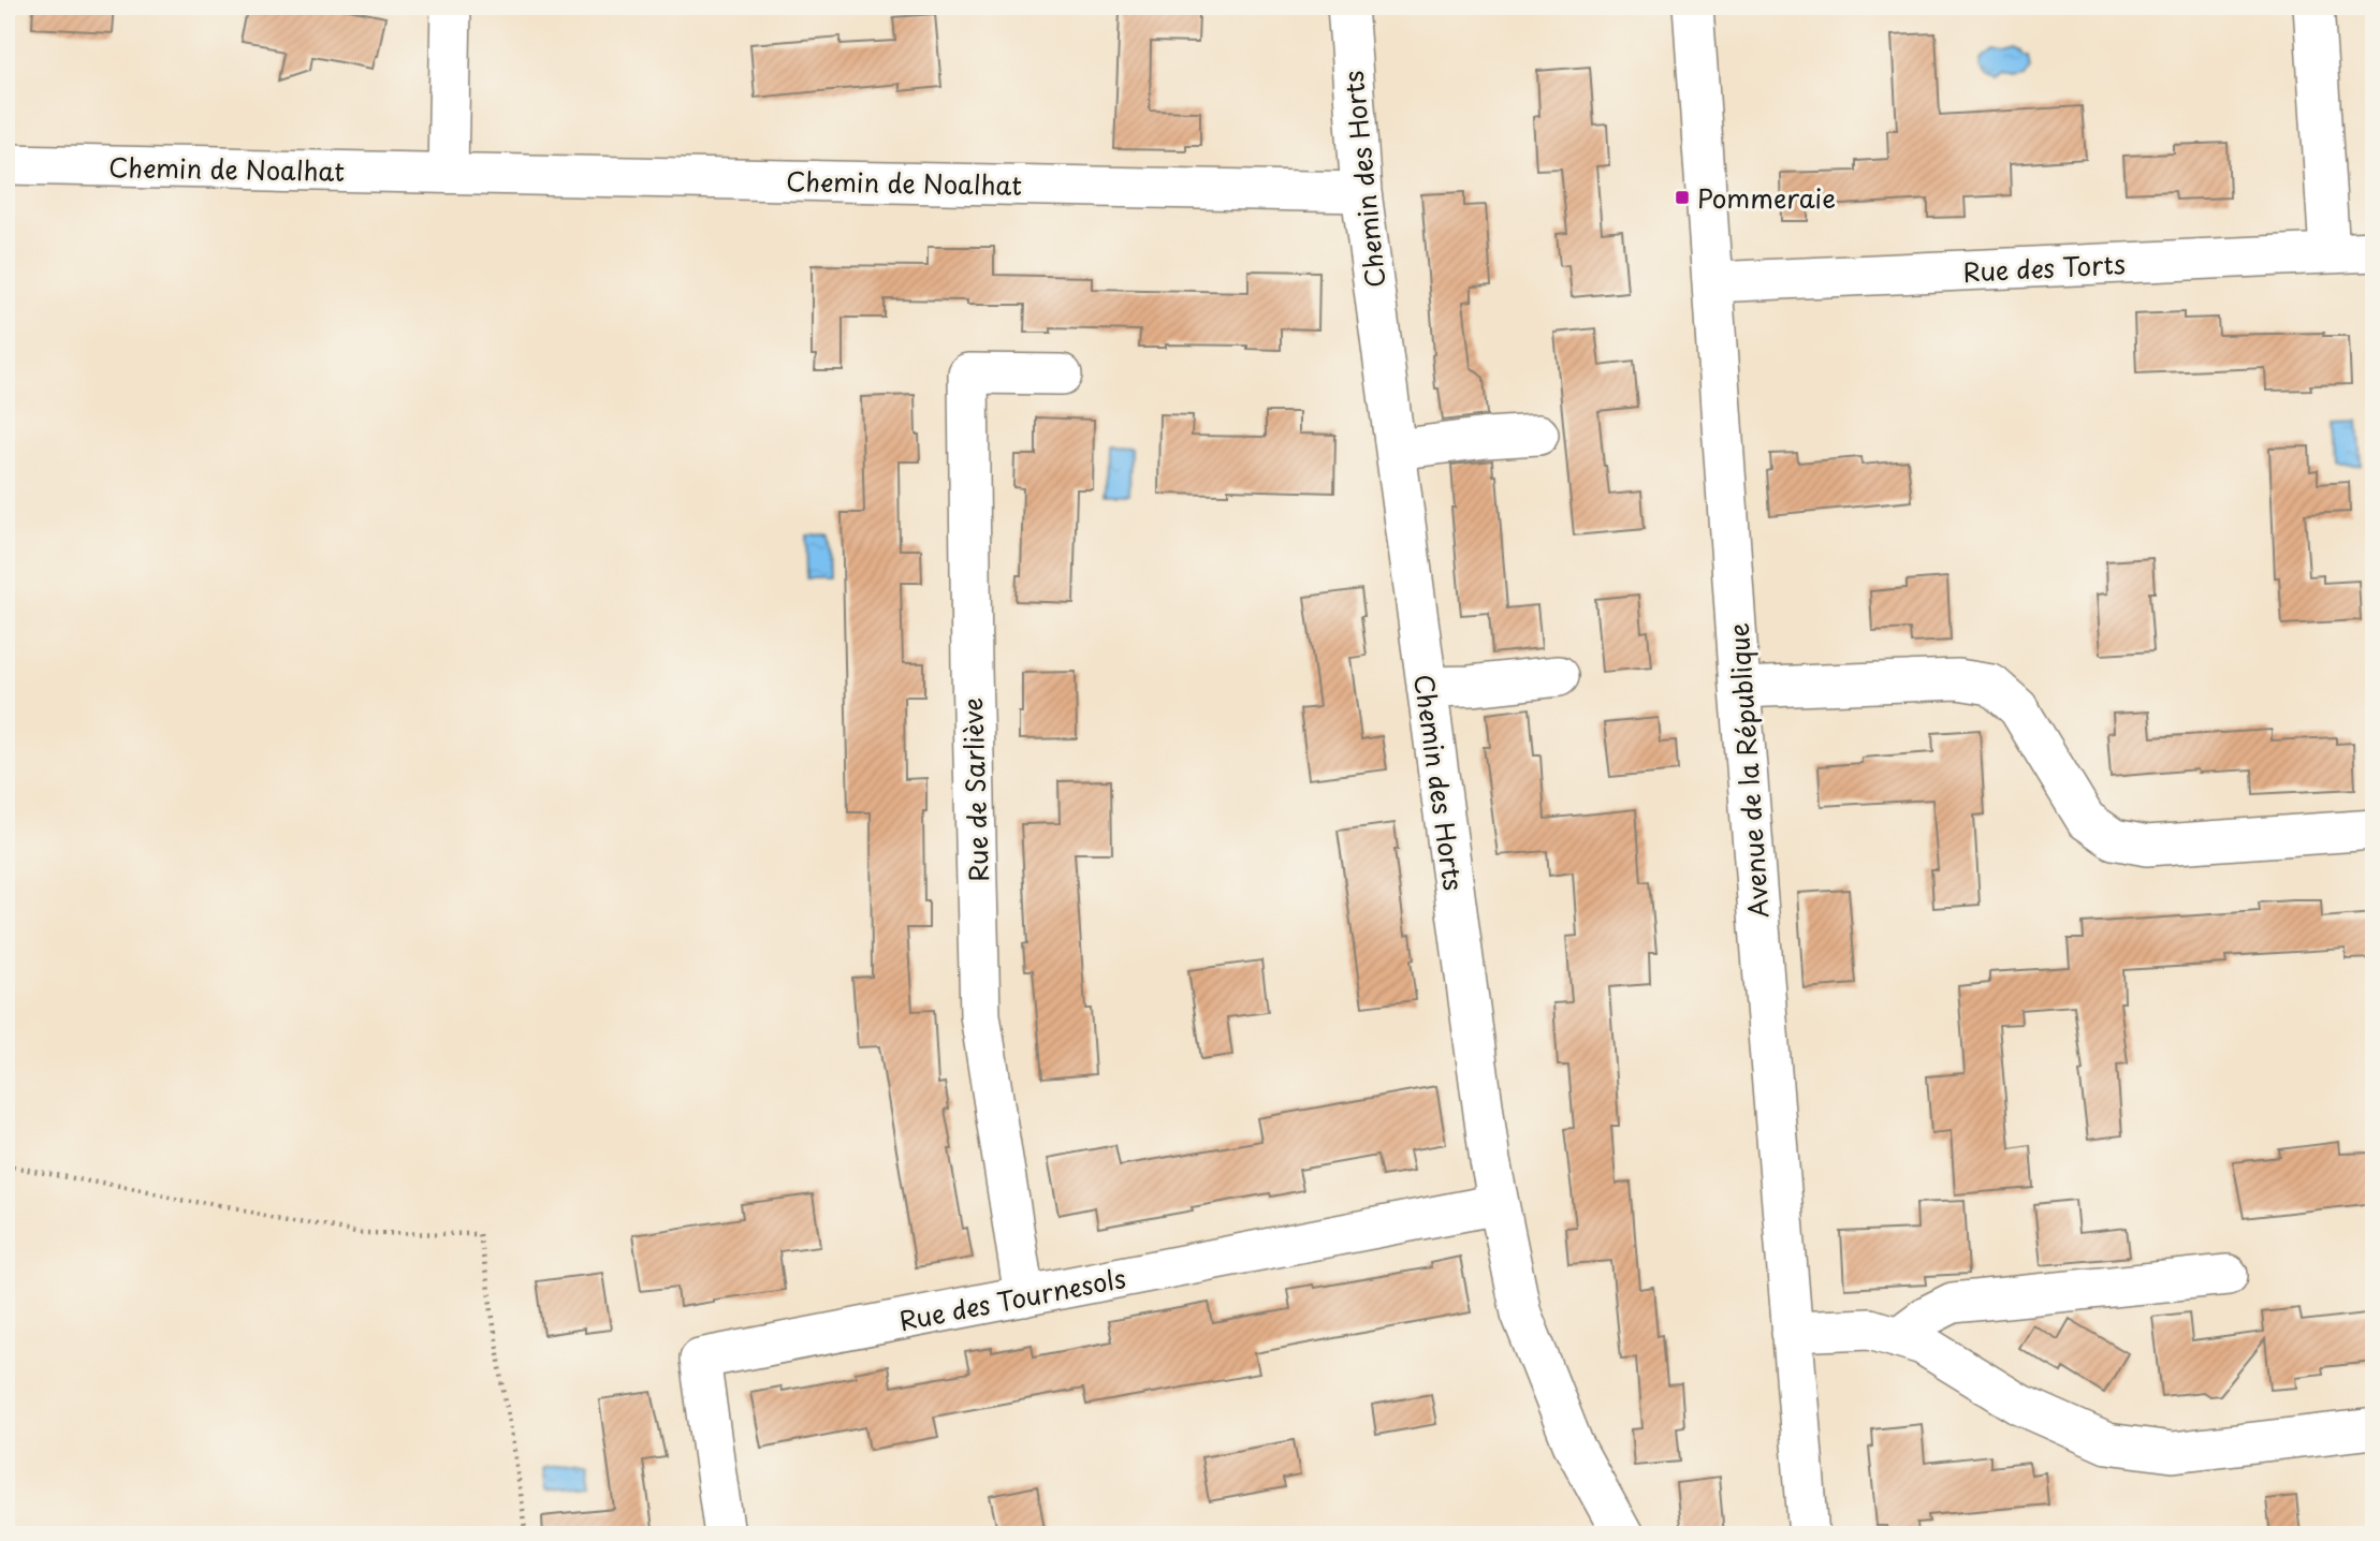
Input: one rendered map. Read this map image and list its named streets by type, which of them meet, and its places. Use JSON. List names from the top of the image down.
{
  "streets": {
    "street": [
      "Chemin de Noalhat",
      "Chemin des Horts",
      "Rue des Torts",
      "Avenue de la République",
      "Rue de Sarliève",
      "Rue des Tournesols"
    ]
  },
  "crossings": [
    ["Chemin de Noalhat", "Chemin des Horts"],
    ["Chemin des Horts", "Rue des Tournesols"],
    ["Rue des Torts", "Avenue de la République"],
    ["Rue de Sarliève", "Rue des Tournesols"]
  ],
  "places": {
    "transit": ["Pommeraie"]
  }
}
